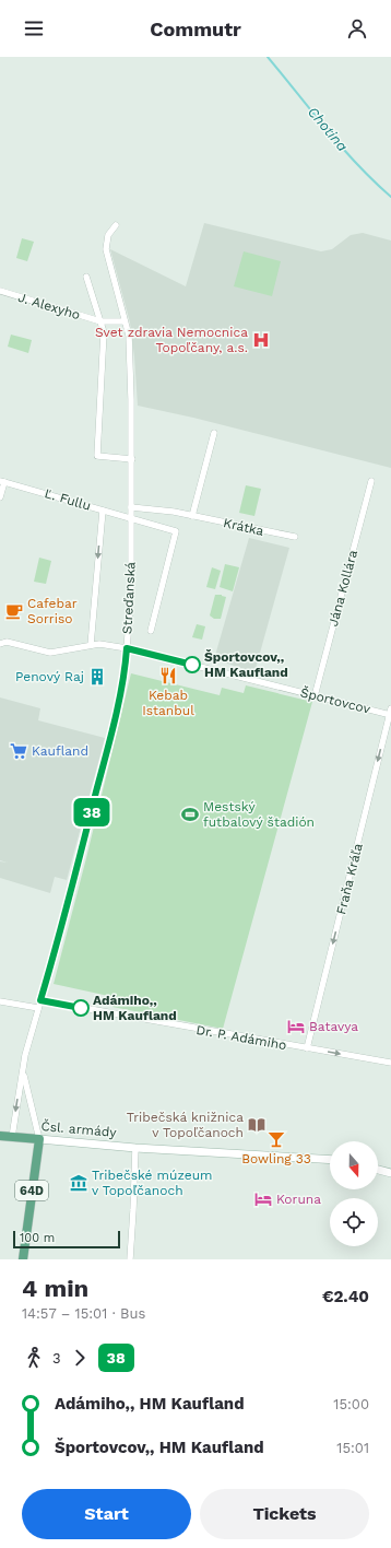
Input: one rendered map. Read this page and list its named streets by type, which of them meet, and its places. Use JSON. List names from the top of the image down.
{
  "streets": {
    "main road": ["Čsl. armády", "64D"],
    "street": [
      "J. Alexyho",
      "Ľ. Fullu",
      "Krátka",
      "Jána Kollára",
      "Streďanská",
      "Športovcov",
      "Fraňa Kráľa",
      "Dr. P. Adámiho"
    ]
  },
  "crossings": [
    ["J. Alexyho", "Streďanská"],
    ["Ľ. Fullu", "Streďanská"],
    ["Krátka", "Streďanská"],
    ["Jána Kollára", "Športovcov"],
    ["Streďanská", "Športovcov"],
    ["Streďanská", "Dr. P. Adámiho"],
    ["Streďanská", "Čsl. armády"],
    ["Streďanská", "64D"],
    ["Športovcov", "Fraňa Kráľa"],
    ["Fraňa Kráľa", "Dr. P. Adámiho"],
    ["Čsl. armády", "64D"]
  ],
  "one_way": ["Fraňa Kráľa"],
  "water": ["Chotina"],
  "places": {
    "hospital": ["Svet zdravia Nemocnica Topoľčany, a.s."],
    "cafe": ["Cafebar Sorriso"],
    "other": ["Športovcov,, HM Kaufland", "Adámiho,, HM Kaufland"],
    "restaurant": ["Kebab Istanbul"],
    "building": ["Penový Raj"],
    "supermarket": ["Kaufland"],
    "sports": ["Mestský futbalový štadión"],
    "hotel": ["Batavya", "Koruna"],
    "library": ["Tribečská knižnica v Topoľčanoch"],
    "bar": ["Bowling 33"],
    "museum": ["Tribečské múzeum v Topoľčanoch"]
  },
  "lines": ["bus line 38"],
  "scale_bar": "100 m",
  "north": "bottom",
  "page": {
    "header": "Commutr",
    "on_map": "38",
    "scale": "100 m",
    "heading": ["4 min", "14:57 – 15:01 · Bus", "€2.40"],
    "legs": ["3", "38"],
    "list": [
      {
        "name": "Adámiho,, HM Kaufland",
        "value": "15:00"
      },
      {
        "name": "Športovcov,, HM Kaufland",
        "value": "15:01"
      }
    ],
    "buttons": ["Start", "Tickets"]
  }
}
